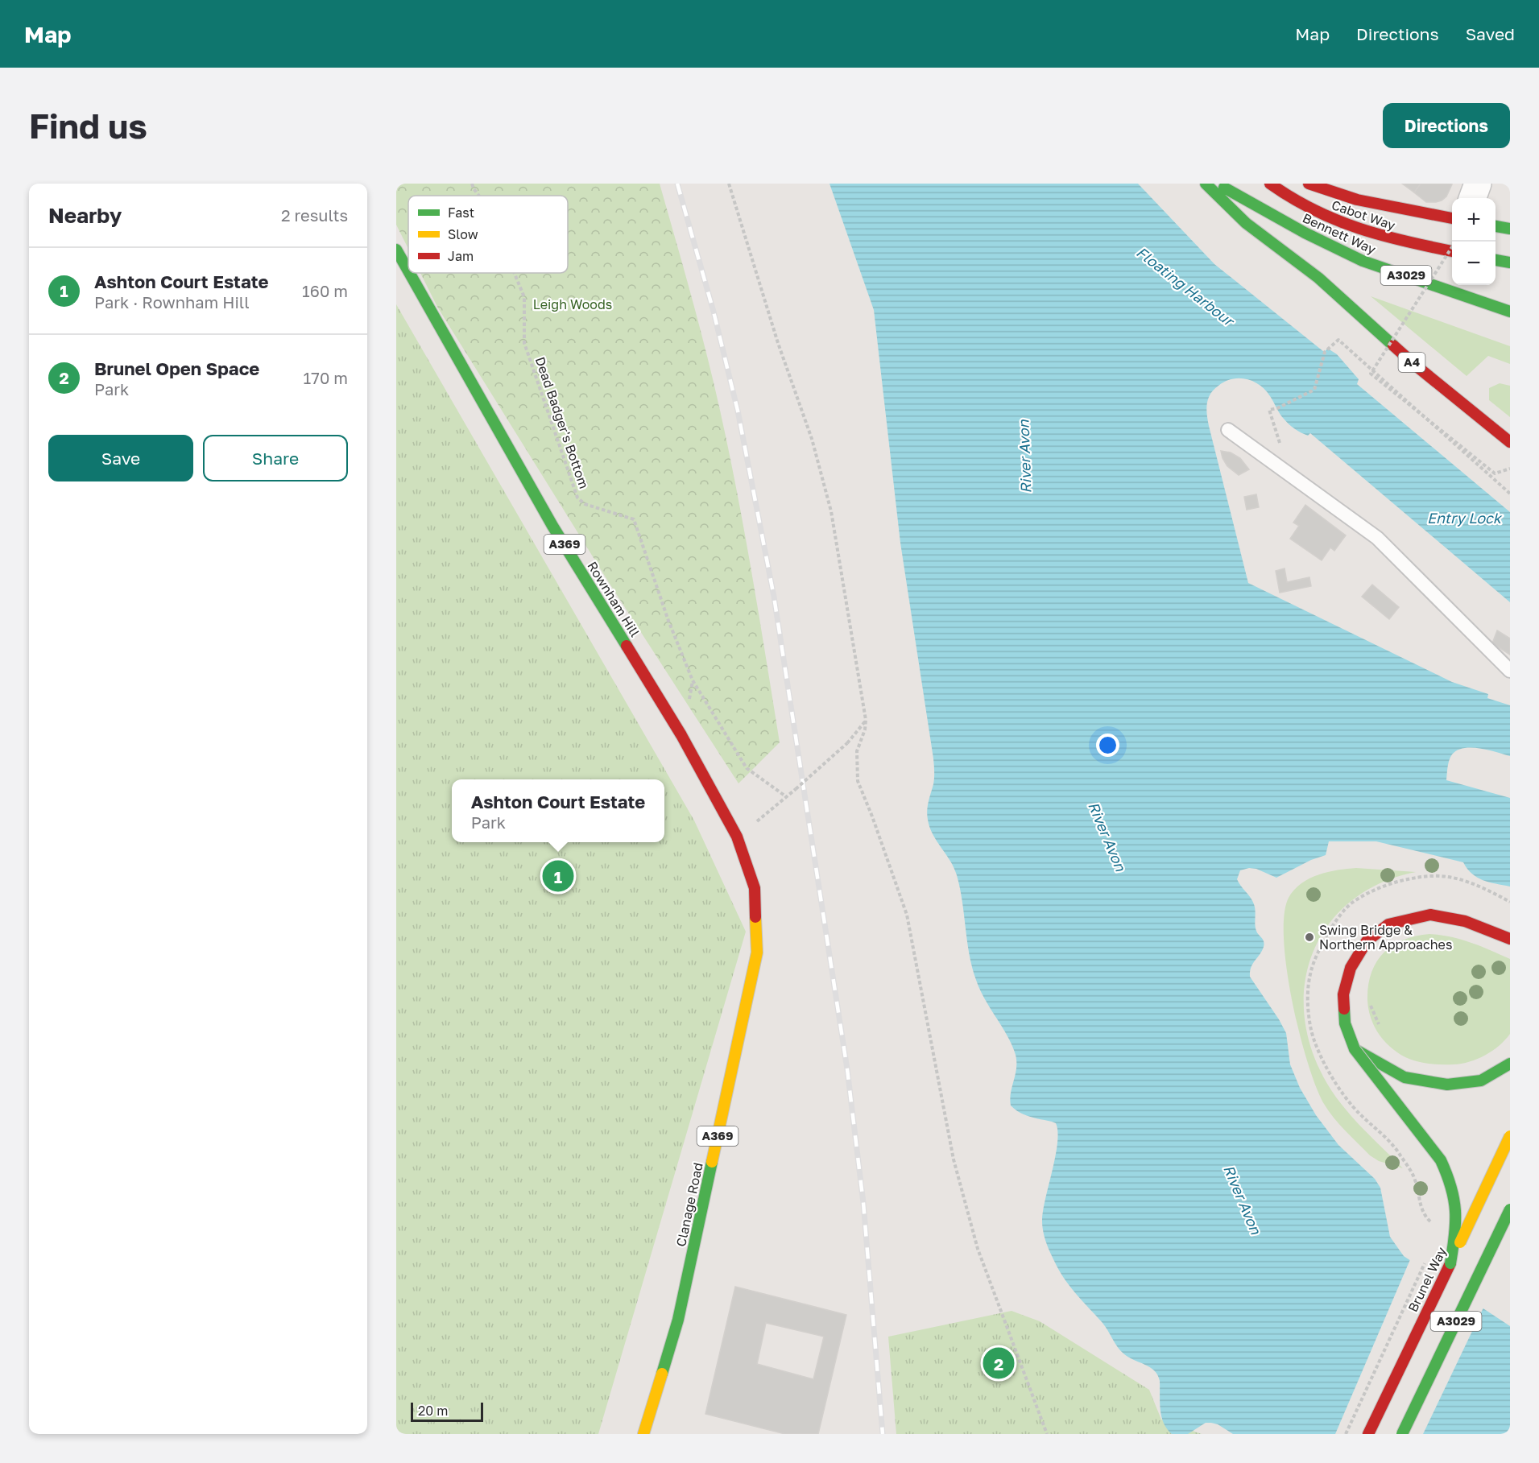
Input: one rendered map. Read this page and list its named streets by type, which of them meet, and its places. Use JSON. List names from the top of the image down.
{
  "streets": {
    "main road": [
      "Cabot Way",
      "Bennett Way",
      "A3029",
      "A4",
      "A369",
      "Rownham Hill",
      "Clanage Road",
      "Brunel Way"
    ],
    "path": ["Dead Badger's Bottom"]
  },
  "crossings": [
    ["A3029", "Brunel Way"],
    ["Rownham Hill", "Clanage Road"]
  ],
  "water": ["Floating Harbour", "River Avon", "Entry Lock"],
  "parks": ["Leigh Woods"],
  "places": ["Swing Bridge & Northern Approaches"],
  "legend": ["Fast", "Slow", "Jam"],
  "scale_bar": "20 m",
  "page": {
    "header": "Map",
    "nav": ["Map", "Directions", "Saved"],
    "buttons": [
      "Directions",
      ["Save", "Share"]
    ],
    "title": "Find us",
    "heading": ["Nearby", "2 results"],
    "map_buttons": ["+", "−"],
    "list": [
      {
        "mark": "1",
        "name": "Ashton Court Estate",
        "note": "Park · Rownham Hill",
        "value": "160 m"
      },
      {
        "mark": "2",
        "name": "Brunel Open Space",
        "note": "Park",
        "value": "170 m"
      }
    ],
    "popup": ["Ashton Court Estate", "Park"],
    "pins": ["1", "2"],
    "scale": "20 m"
  }
}
